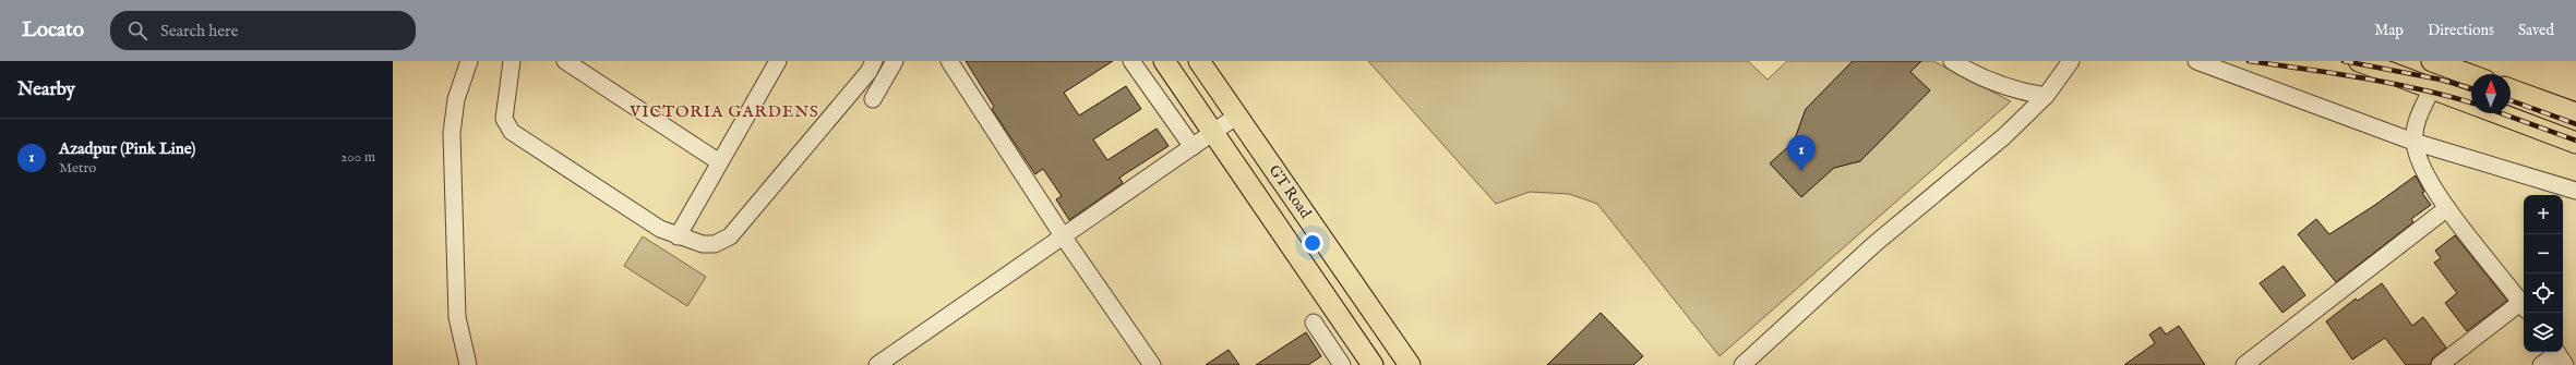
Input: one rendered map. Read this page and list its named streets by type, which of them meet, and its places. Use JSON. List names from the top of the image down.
{
  "streets": {
    "main road": ["GT Road"]
  },
  "districts": ["VICTORIA GARDENS"],
  "north": "top",
  "page": {
    "header": "Locato",
    "search": "Search here",
    "nav": ["Map", "Directions", "Saved"],
    "heading": "Nearby",
    "list": [
      {
        "mark": "1",
        "name": "Azadpur (Pink Line)",
        "note": "Metro",
        "value": "200 m"
      }
    ],
    "pins": "1",
    "map_buttons": ["+", "−"]
  }
}
